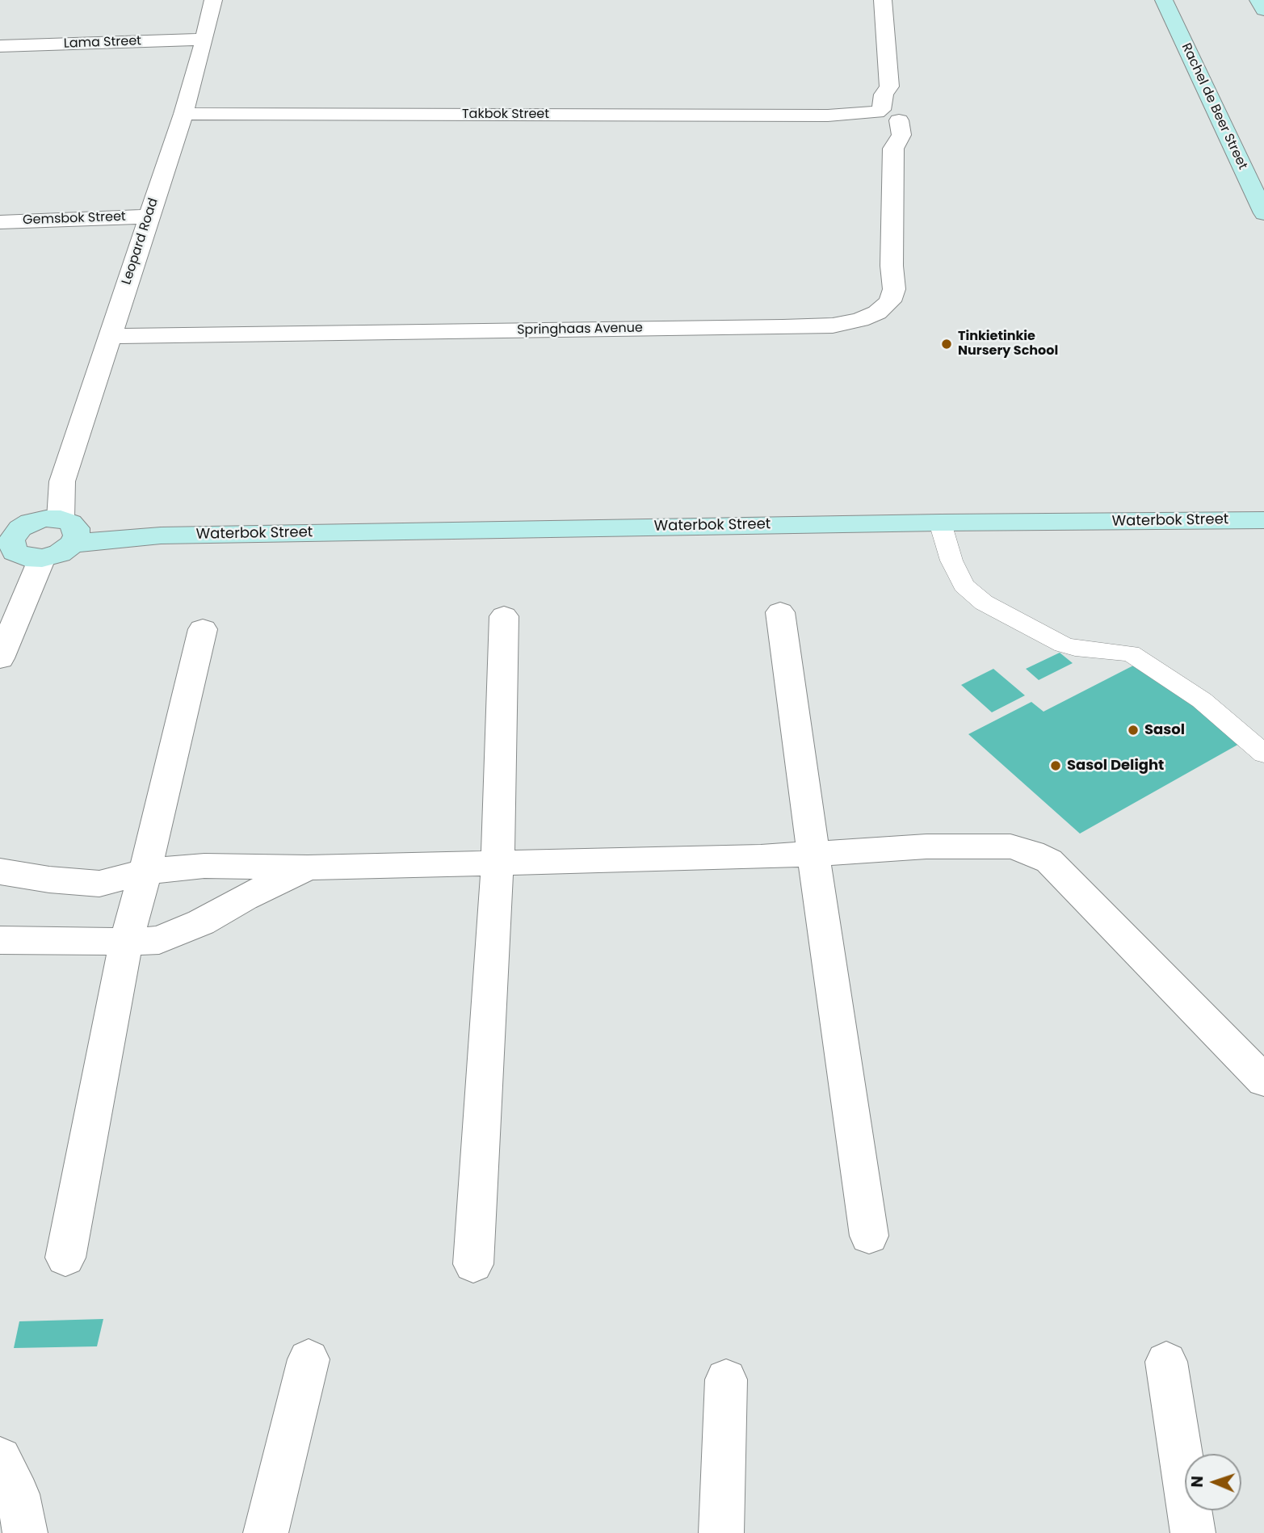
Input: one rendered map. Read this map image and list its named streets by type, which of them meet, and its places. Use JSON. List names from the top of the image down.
{
  "streets": {
    "street": [
      "Lama Street",
      "Rachel de Beer Street",
      "Takbok Street",
      "Gemsbok Street",
      "Leopard Road",
      "Springhaas Avenue",
      "Waterbok Street"
    ]
  },
  "crossings": [
    ["Lama Street", "Leopard Road"],
    ["Takbok Street", "Leopard Road"],
    ["Takbok Street", "Springhaas Avenue"],
    ["Gemsbok Street", "Leopard Road"],
    ["Leopard Road", "Springhaas Avenue"],
    ["Leopard Road", "Waterbok Street"]
  ],
  "places": ["Tinkietinkie Nursery School", "Sasol", "Sasol Delight"],
  "north": "left"
}
